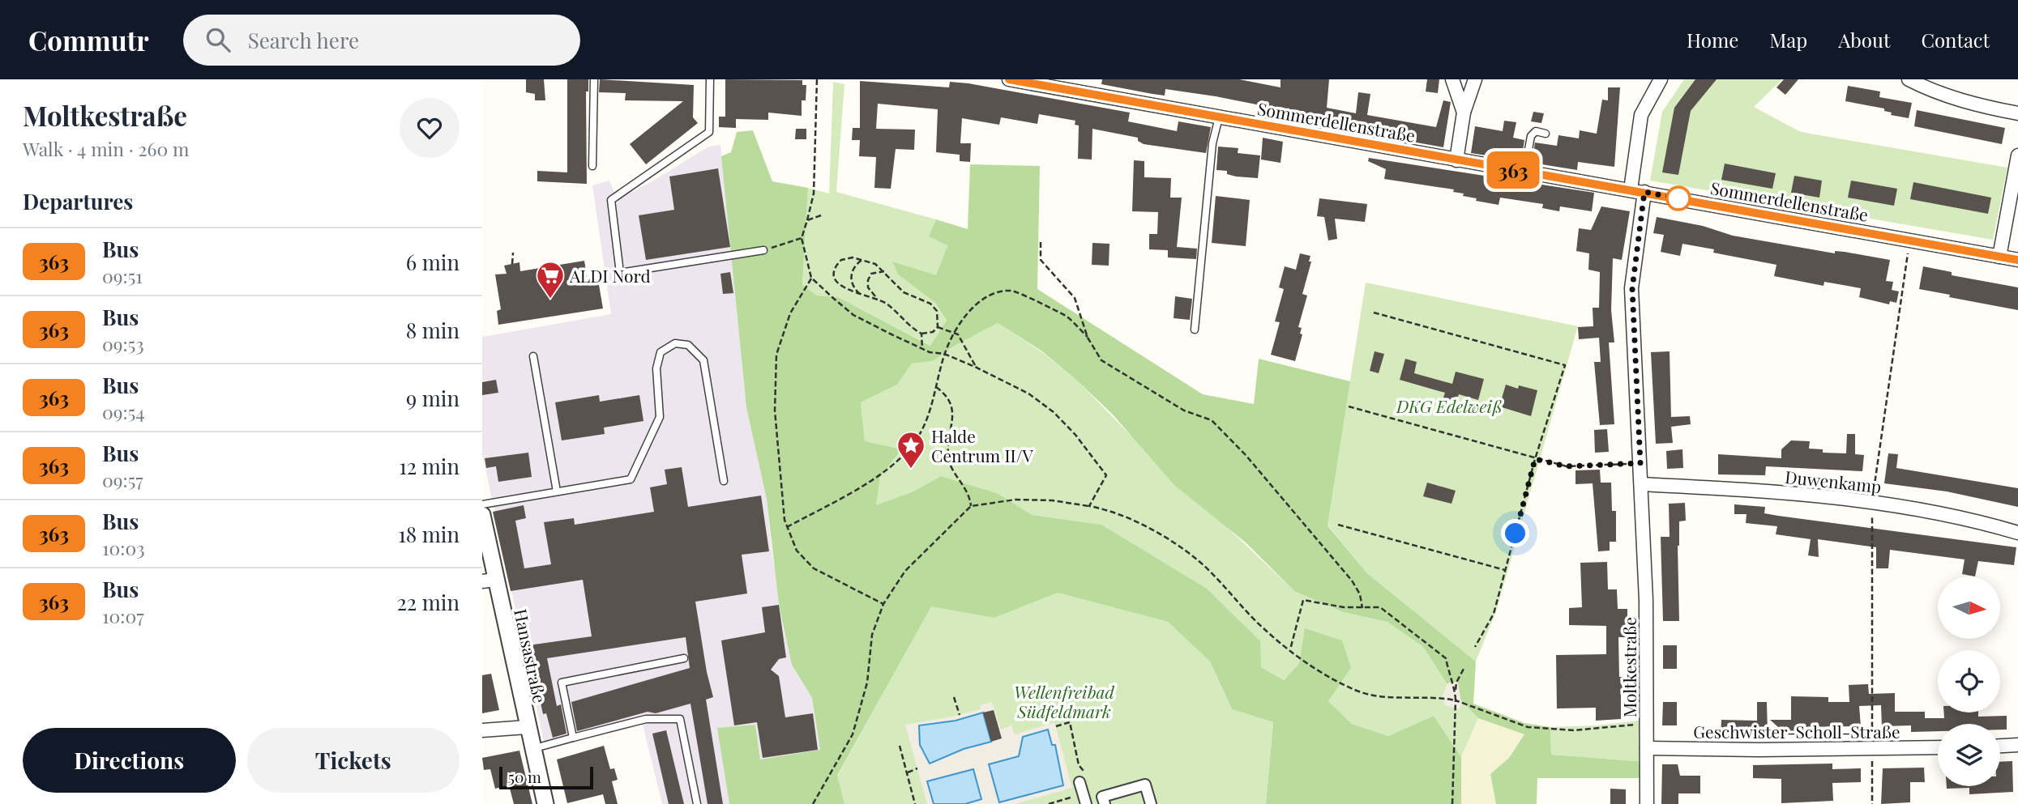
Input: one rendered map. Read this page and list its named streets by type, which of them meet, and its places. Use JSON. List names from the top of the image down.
{
  "streets": {
    "street": [
      "Sommerdellenstraße",
      "Duwenkamp",
      "Hansastraße",
      "Moltkestraße",
      "Geschwister-Scholl-Straße"
    ]
  },
  "crossings": [
    ["Sommerdellenstraße", "Moltkestraße"],
    ["Duwenkamp", "Moltkestraße"],
    ["Moltkestraße", "Geschwister-Scholl-Straße"]
  ],
  "parks": ["DKG Edelweiß", "Wellenfreibad Südfeldmark"],
  "places": {
    "supermarket": ["ALDI Nord"],
    "place": ["Halde Centrum II/V"]
  },
  "lines": ["bus line 363"],
  "scale_bar": "50 m",
  "north": "right",
  "page": {
    "header": "Commutr",
    "search": "Search here",
    "nav": [
      "Home",
      "Map",
      "About",
      "Contact"
    ],
    "heading": [
      ["Moltkestraße", "Walk · 4 min · 260 m"],
      "Departures"
    ],
    "on_map": "363",
    "list": [
      {
        "mark": "363",
        "name": "Bus",
        "note": "09:51",
        "value": "6 min"
      },
      {
        "mark": "363",
        "name": "Bus",
        "note": "09:53",
        "value": "8 min"
      },
      {
        "mark": "363",
        "name": "Bus",
        "note": "09:54",
        "value": "9 min"
      },
      {
        "mark": "363",
        "name": "Bus",
        "note": "09:57",
        "value": "12 min"
      },
      {
        "mark": "363",
        "name": "Bus",
        "note": "10:03",
        "value": "18 min"
      },
      {
        "mark": "363",
        "name": "Bus",
        "note": "10:07",
        "value": "22 min"
      }
    ],
    "buttons": ["Directions", "Tickets"],
    "scale": "50 m"
  }
}
